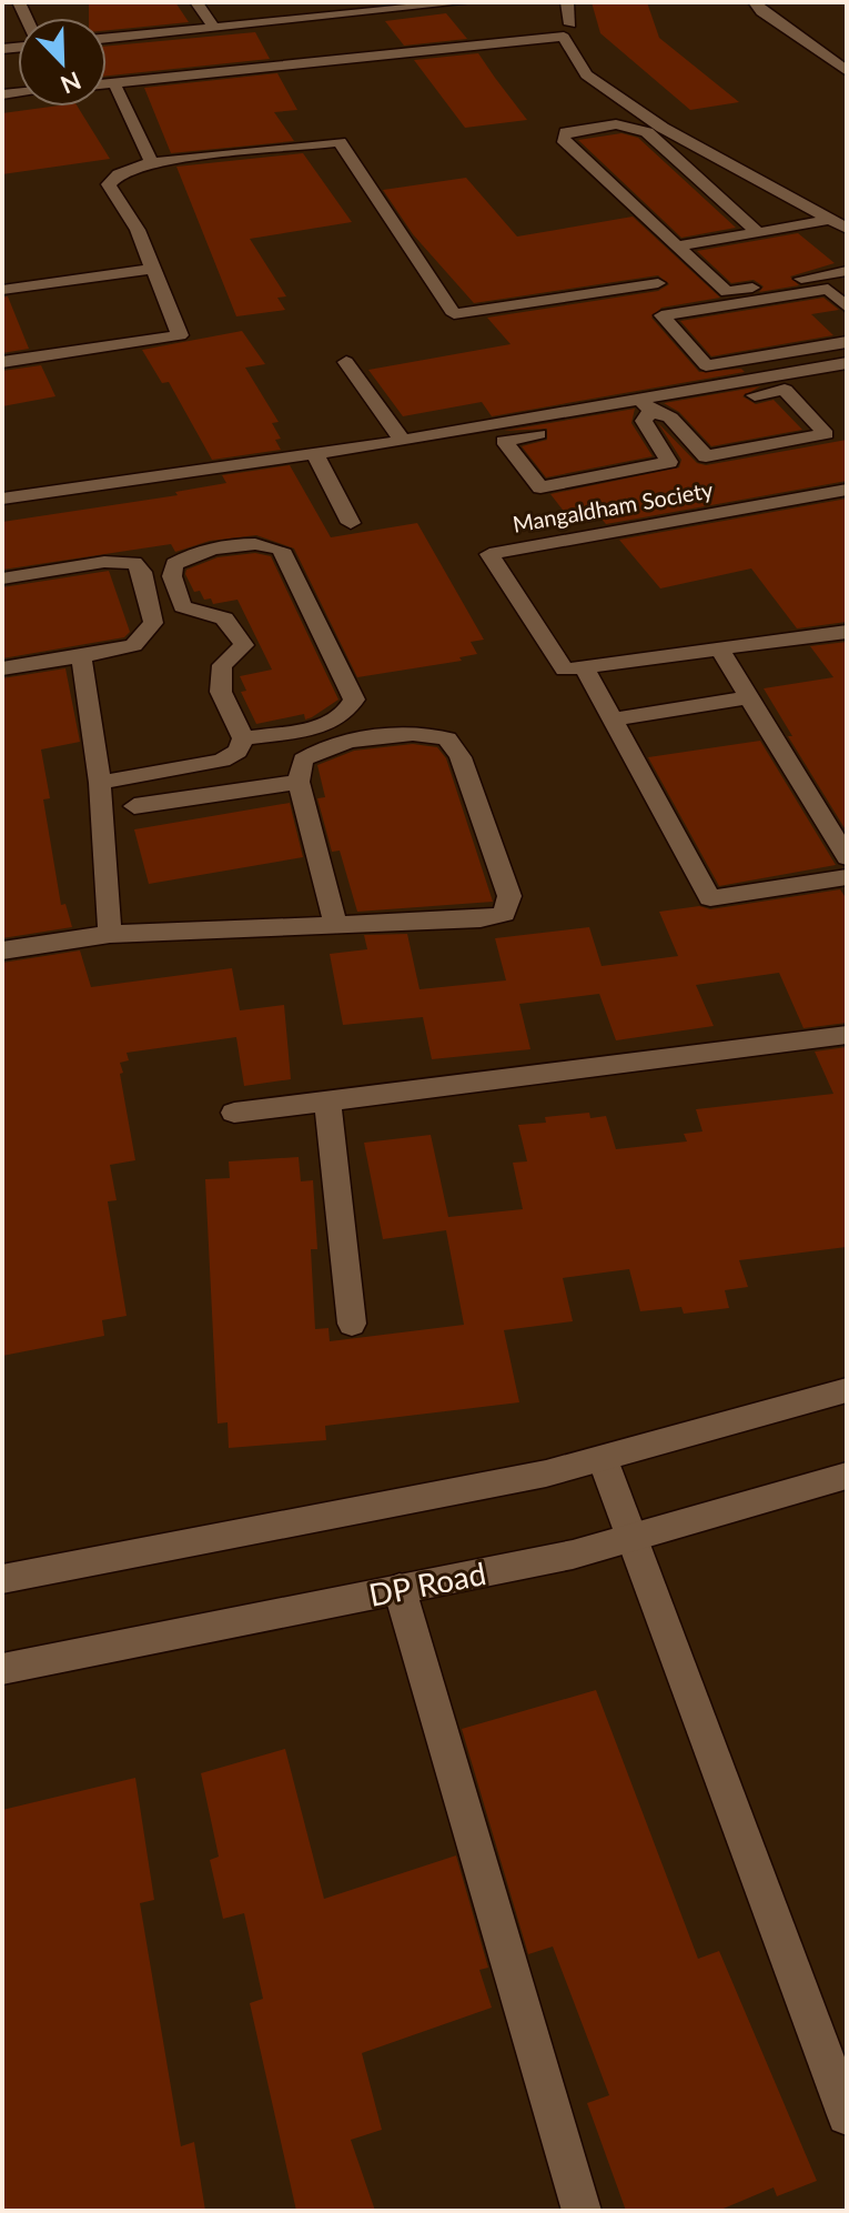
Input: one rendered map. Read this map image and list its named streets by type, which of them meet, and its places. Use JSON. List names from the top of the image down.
{
  "streets": {
    "street": ["Mangaldham Society", "DP Road"]
  },
  "north": "bottom right"
}
